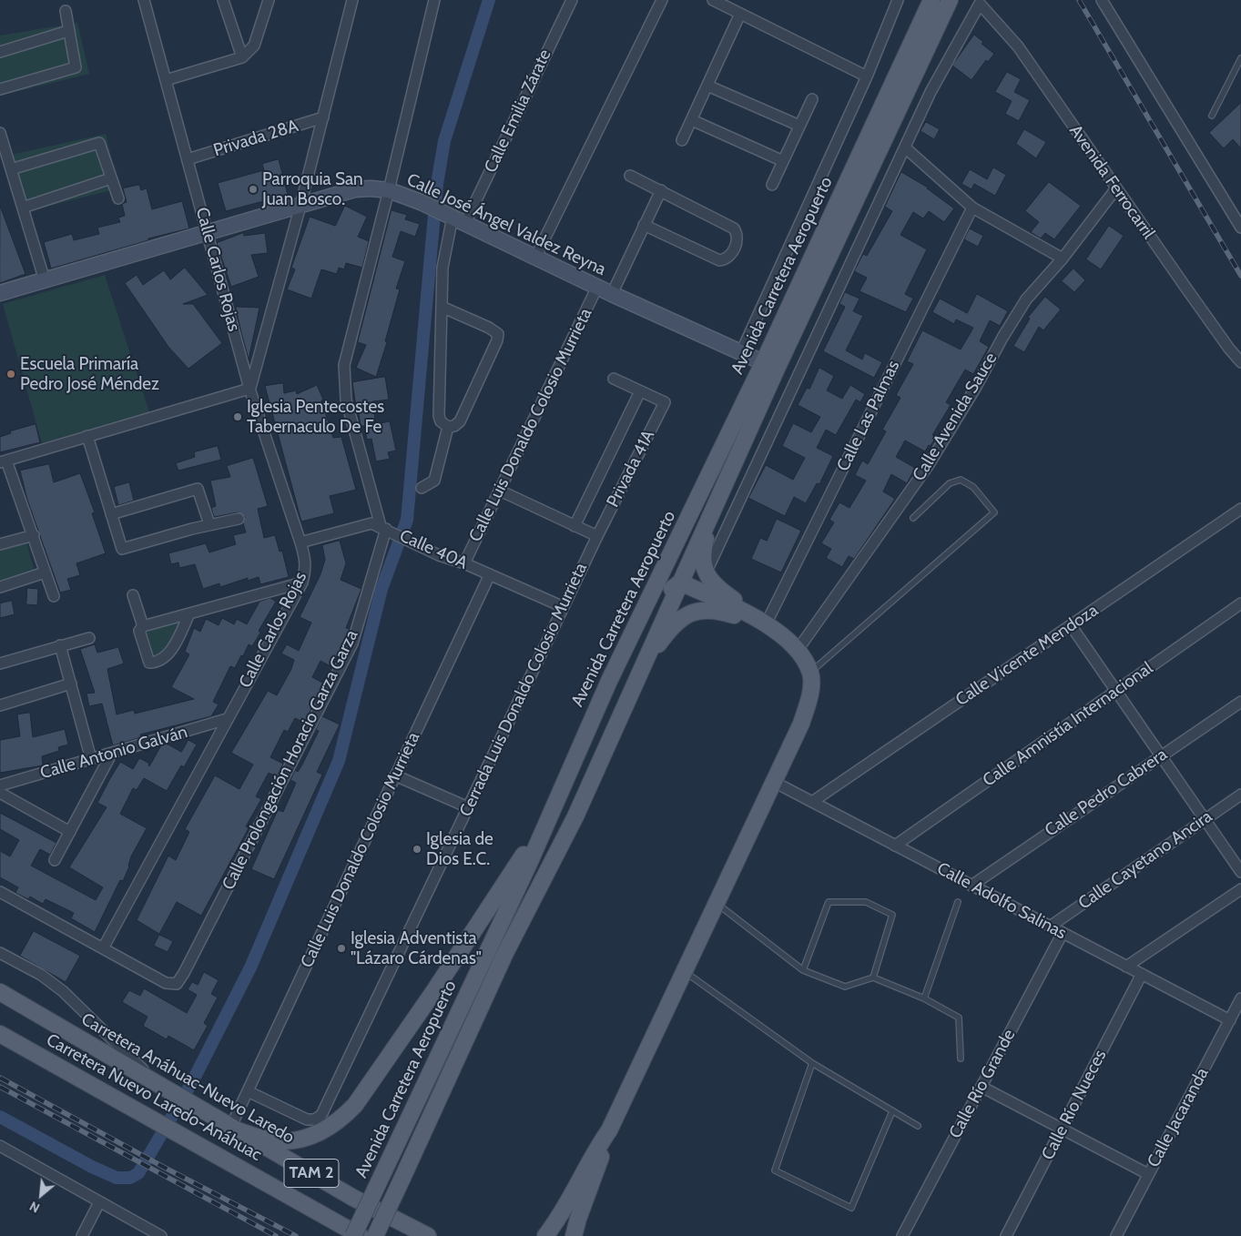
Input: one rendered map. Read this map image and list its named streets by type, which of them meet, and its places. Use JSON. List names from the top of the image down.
{
  "streets": {
    "main road": [
      "Avenida Carretera Aeropuerto",
      "Carretera Anáhuac-Nuevo Laredo",
      "Carretera Nuevo Laredo-Anáhuac",
      "TAM 2"
    ],
    "street": [
      "Calle Emilia Zárate",
      "Privada 28A",
      "Avenida Ferrocarril",
      "Calle José Ángel Valdez Reyna",
      "Calle Carlos Rojas",
      "Calle Las Palmas",
      "Calle Avenida Sauce",
      "Calle Luis Donaldo Colosio Murrieta",
      "Privada 41A",
      "Calle 40A",
      "Calle Vicente Mendoza",
      "Cerrada Luis Donaldo Colosio Murrieta",
      "Calle Amnistía Internacional",
      "Calle Antonio Galván",
      "Calle Prolongación Horacio Garza Garza",
      "Calle Pedro Cabrera",
      "Calle Cayetano Ancira",
      "Calle Adolfo Salinas",
      "Calle Río Grande",
      "Calle Río Nueces",
      "Calle Jacaranda"
    ]
  },
  "crossings": [
    ["Calle Emilia Zárate", "Calle José Ángel Valdez Reyna"],
    ["Privada 28A", "Calle Carlos Rojas"],
    ["Avenida Ferrocarril", "Calle Avenida Sauce"],
    ["Calle José Ángel Valdez Reyna", "Calle Carlos Rojas"],
    ["Calle José Ángel Valdez Reyna", "Avenida Carretera Aeropuerto"],
    ["Calle José Ángel Valdez Reyna", "Calle Luis Donaldo Colosio Murrieta"],
    ["Calle Carlos Rojas", "Calle 40A"],
    ["Calle Carlos Rojas", "Calle Antonio Galván"],
    ["Calle Carlos Rojas", "Calle Prolongación Horacio Garza Garza"],
    ["Calle Luis Donaldo Colosio Murrieta", "Calle 40A"],
    ["Calle Luis Donaldo Colosio Murrieta", "Cerrada Luis Donaldo Colosio Murrieta"],
    ["Calle Luis Donaldo Colosio Murrieta", "Carretera Anáhuac-Nuevo Laredo"],
    ["Privada 41A", "Cerrada Luis Donaldo Colosio Murrieta"],
    ["Calle 40A", "Cerrada Luis Donaldo Colosio Murrieta"],
    ["Calle 40A", "Calle Prolongación Horacio Garza Garza"],
    ["Calle Vicente Mendoza", "Calle Adolfo Salinas"],
    ["Calle Amnistía Internacional", "Calle Adolfo Salinas"],
    ["Calle Pedro Cabrera", "Calle Adolfo Salinas"],
    ["Calle Cayetano Ancira", "Calle Adolfo Salinas"],
    ["Calle Adolfo Salinas", "Calle Río Grande"],
    ["Calle Adolfo Salinas", "Calle Río Nueces"],
    ["Calle Adolfo Salinas", "Calle Jacaranda"]
  ],
  "places": [
    "Parroquia San Juan Bosco.",
    "Escuela Primaría Pedro José Méndez",
    "Iglesia Pentecostes Tabernaculo De Fe",
    "Iglesia de Dios E.C.",
    "Iglesia Adventista \"Lázaro Cárdenas\""
  ],
  "north": "bottom left"
}
